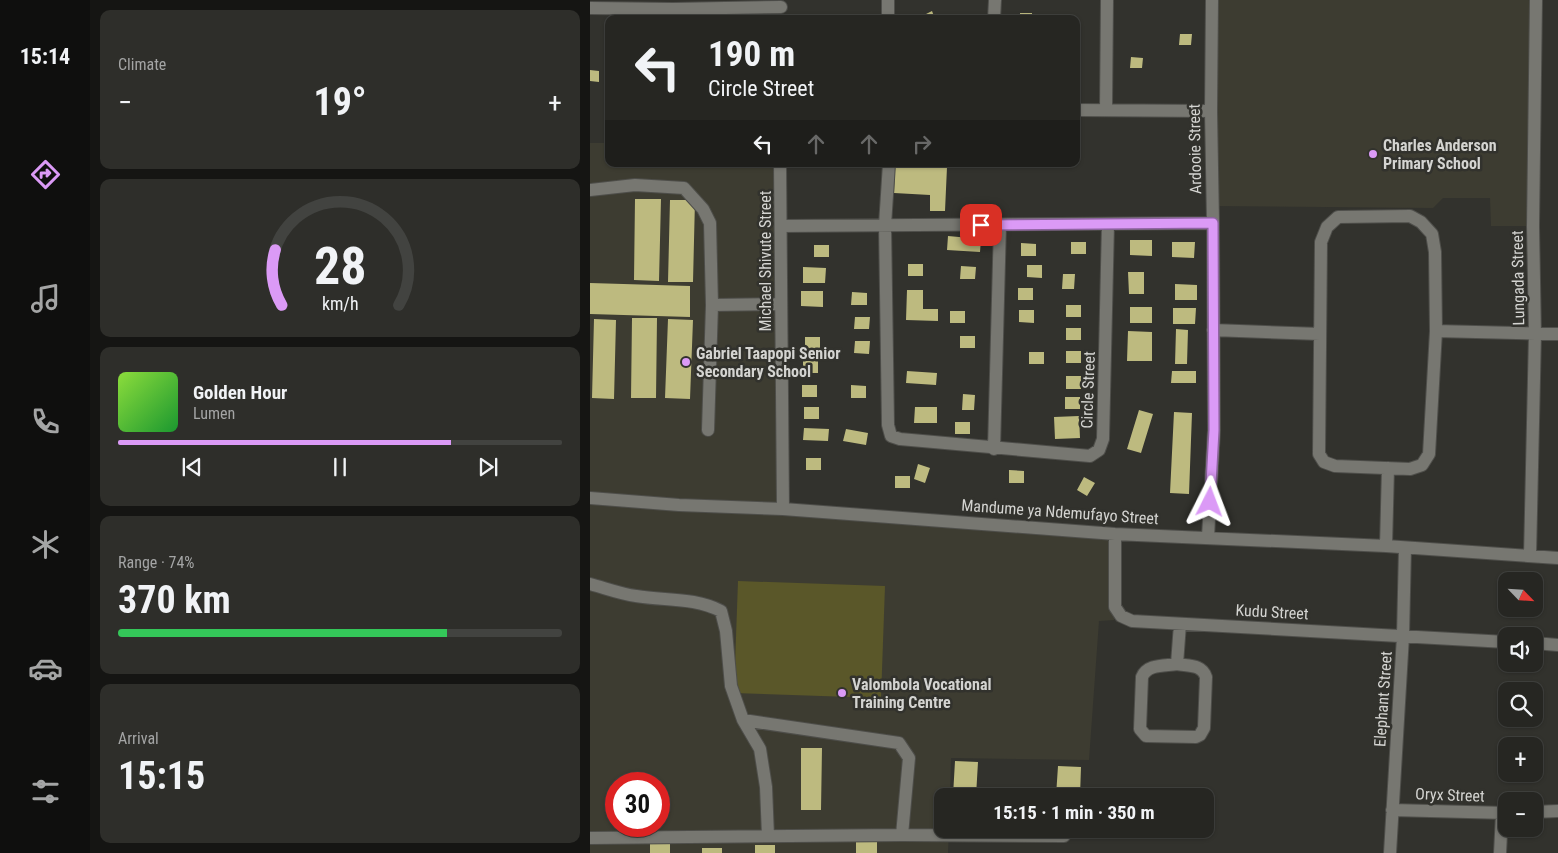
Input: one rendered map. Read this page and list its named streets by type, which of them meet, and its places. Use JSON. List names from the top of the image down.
{
  "streets": {
    "street": [
      "Ardooie Street",
      "Michael Shivute Street",
      "Lungada Street",
      "Circle Street",
      "Mandume ya Ndemufayo Street",
      "Kudu Street",
      "Elephant Street",
      "Oryx Street"
    ]
  },
  "crossings": [
    ["Ardooie Street", "Mandume ya Ndemufayo Street"],
    ["Michael Shivute Street", "Mandume ya Ndemufayo Street"],
    ["Lungada Street", "Mandume ya Ndemufayo Street"],
    ["Mandume ya Ndemufayo Street", "Kudu Street"],
    ["Mandume ya Ndemufayo Street", "Elephant Street"],
    ["Kudu Street", "Elephant Street"],
    ["Elephant Street", "Oryx Street"]
  ],
  "places": ["Charles Anderson Primary School", "Gabriel Taapopi Senior Secondary School", "Valombola Vocational Training Centre"],
  "north": "bottom right",
  "page": {
    "tabs": "15:14",
    "tile": [
      "Climate",
      ["Range · 74%", "370 km"],
      ["Arrival", "15:15"]
    ],
    "turn": ["190 m", "Circle Street"],
    "heat": ["−", "19°", "+"],
    "song": ["Golden Hour", "Lumen"],
    "map_buttons": ["+", "−"],
    "limit": "30",
    "trip": "15:15 · 1 min · 350 m",
    "gauge": ["28", "km/h"]
  }
}
